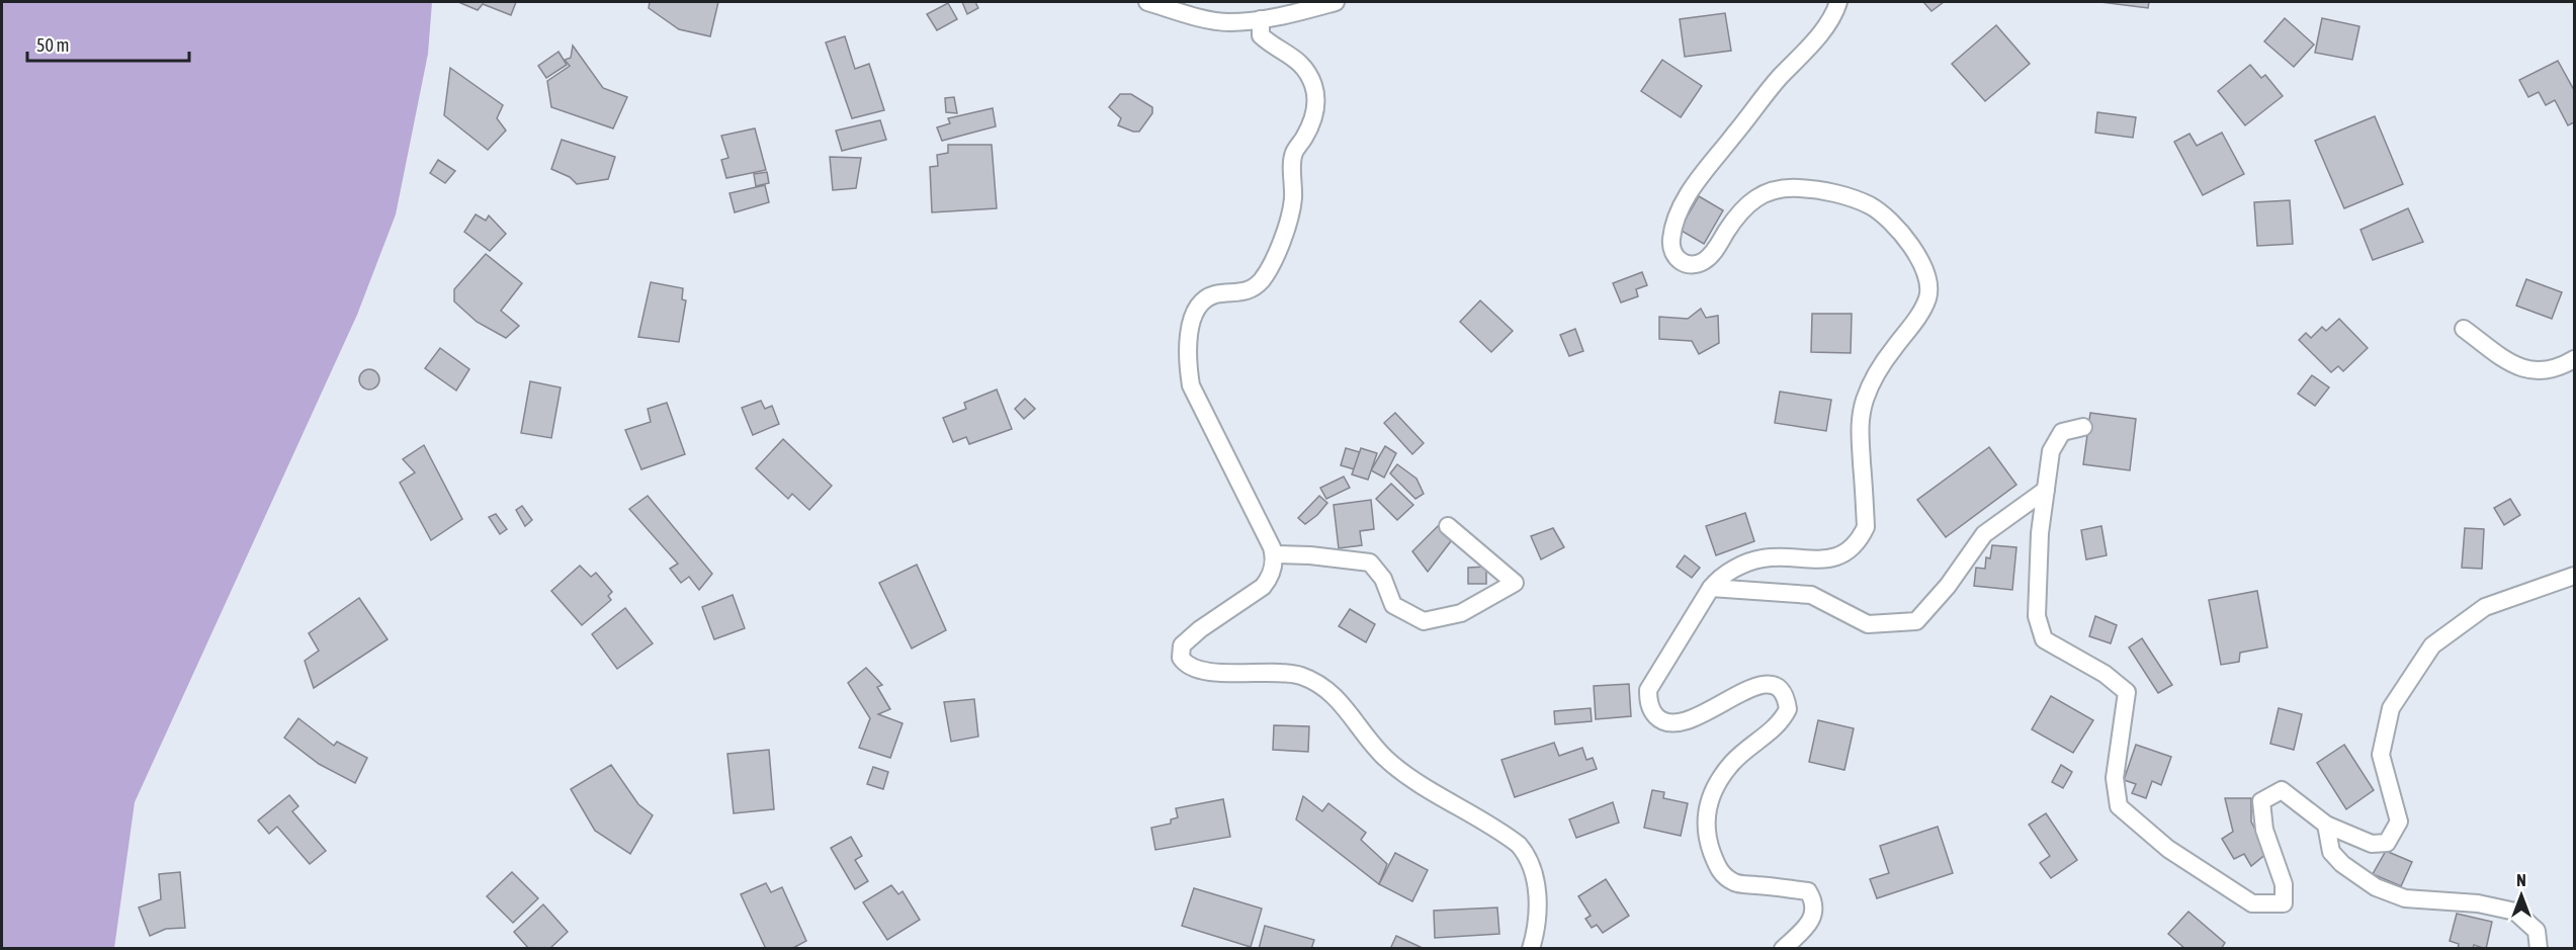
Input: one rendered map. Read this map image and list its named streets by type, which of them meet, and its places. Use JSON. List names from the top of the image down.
{
  "scale_bar": "50 m",
  "north": "top"
}
